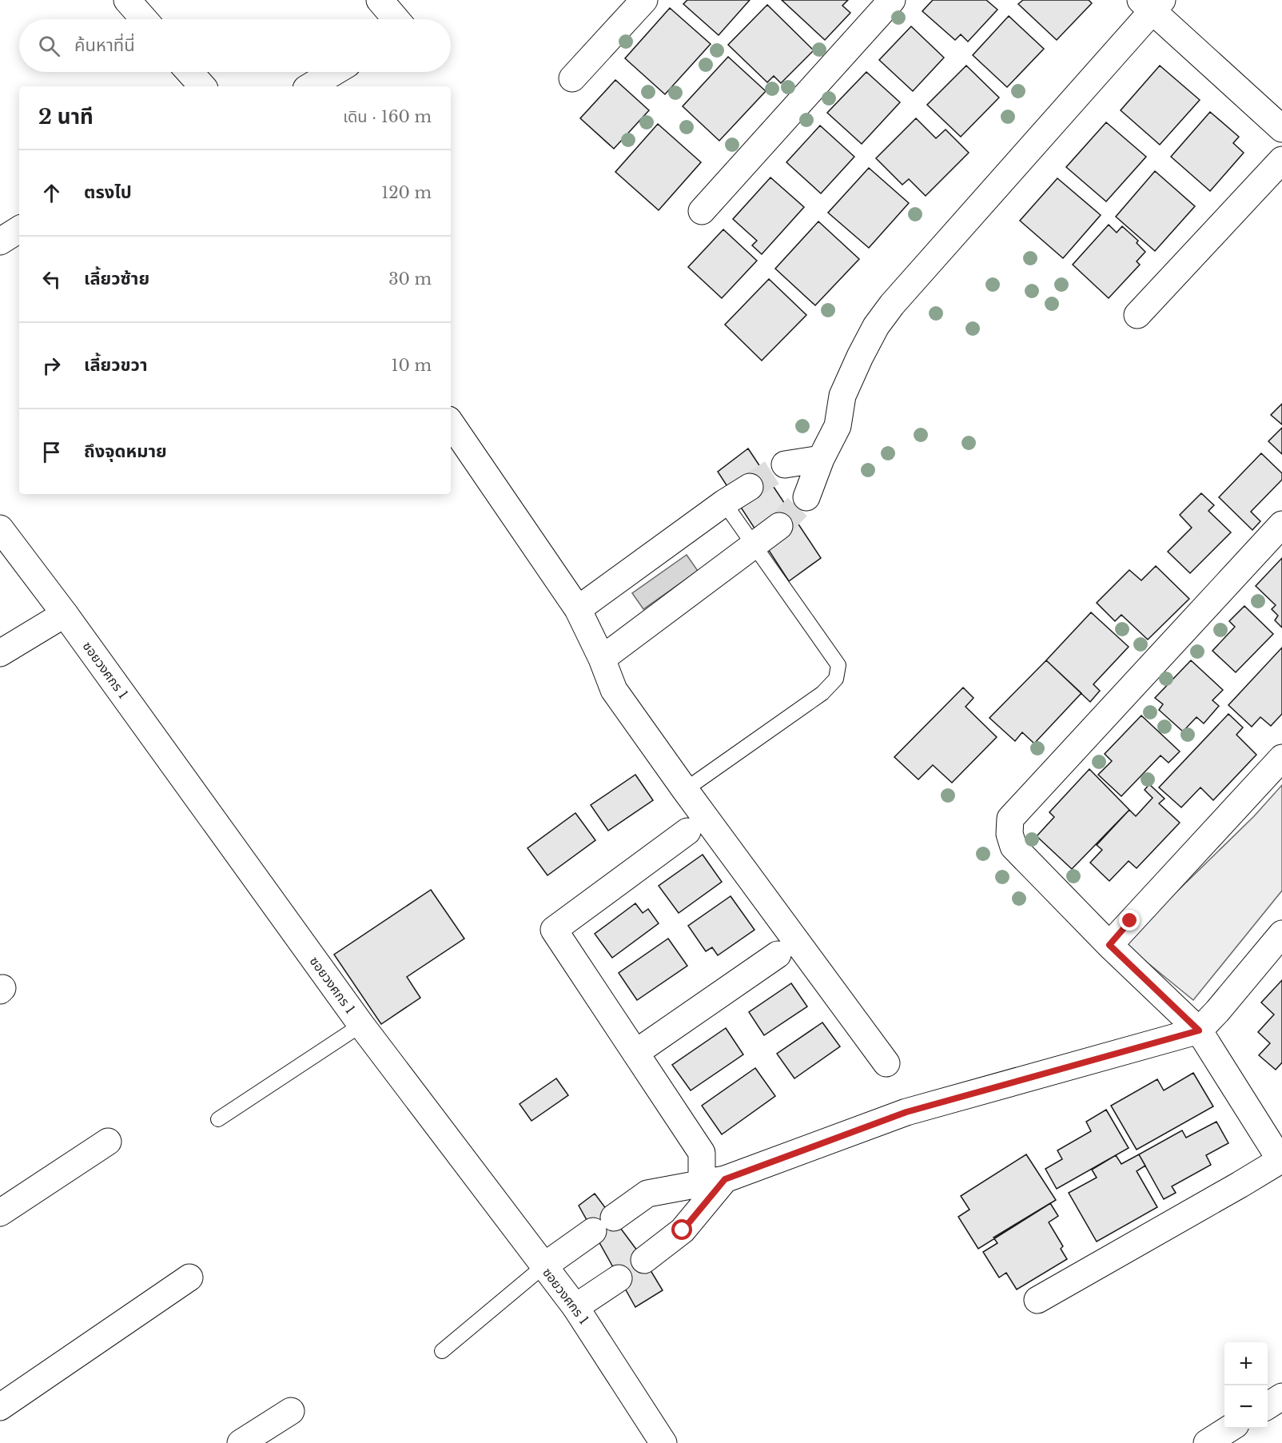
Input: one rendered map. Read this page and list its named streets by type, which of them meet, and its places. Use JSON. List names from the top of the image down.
{
  "streets": {
    "street": ["ซอยวงศกร 1"]
  },
  "page": {
    "search": "ค้นหาที่นี่",
    "heading": ["2 นาที", "เดิน · 160 m"],
    "list": [
      ["ตรงไป", "120 m"],
      ["เลี้ยวซ้าย", "30 m"],
      ["เลี้ยวขวา", "10 m"],
      "ถึงจุดหมาย"
    ],
    "map_buttons": ["+", "−"]
  }
}
